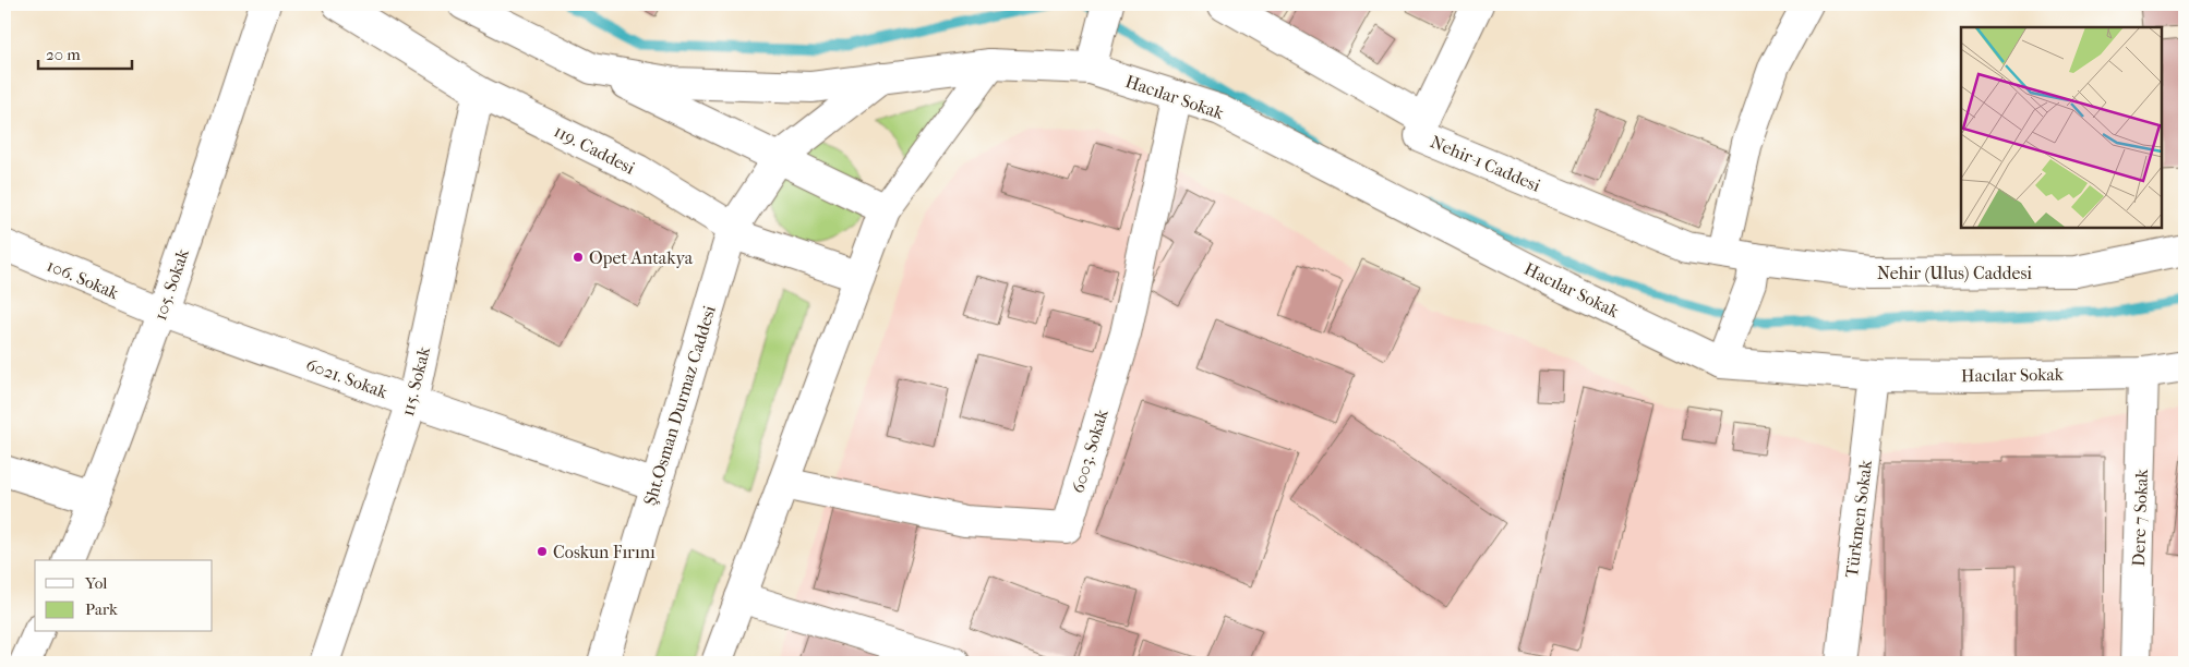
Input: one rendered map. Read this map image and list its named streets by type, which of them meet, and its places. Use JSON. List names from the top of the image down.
{
  "streets": {
    "street": [
      "Hacılar Sokak",
      "119. Caddesi",
      "Nehir-1 Caddesi",
      "Nehir (Ulus) Caddesi",
      "106. Sokak",
      "105. Sokak",
      "6021. Sokak",
      "115. Sokak",
      "Şht.Osman Durmaz Caddesi",
      "6003. Sokak",
      "Dere 7 Sokak",
      "Türkmen Sokak"
    ]
  },
  "crossings": [
    ["Hacılar Sokak", "6003. Sokak"],
    ["Hacılar Sokak", "Dere 7 Sokak"],
    ["Hacılar Sokak", "Türkmen Sokak"],
    ["119. Caddesi", "115. Sokak"],
    ["119. Caddesi", "Şht.Osman Durmaz Caddesi"],
    ["Nehir-1 Caddesi", "Nehir (Ulus) Caddesi"],
    ["106. Sokak", "105. Sokak"],
    ["106. Sokak", "6021. Sokak"],
    ["105. Sokak", "6021. Sokak"],
    ["6021. Sokak", "115. Sokak"],
    ["6021. Sokak", "Şht.Osman Durmaz Caddesi"]
  ],
  "places": ["Opet Antakya", "Coskun Fırını"],
  "legend": ["Yol", "Park"],
  "scale_bar": "20 m"
}
